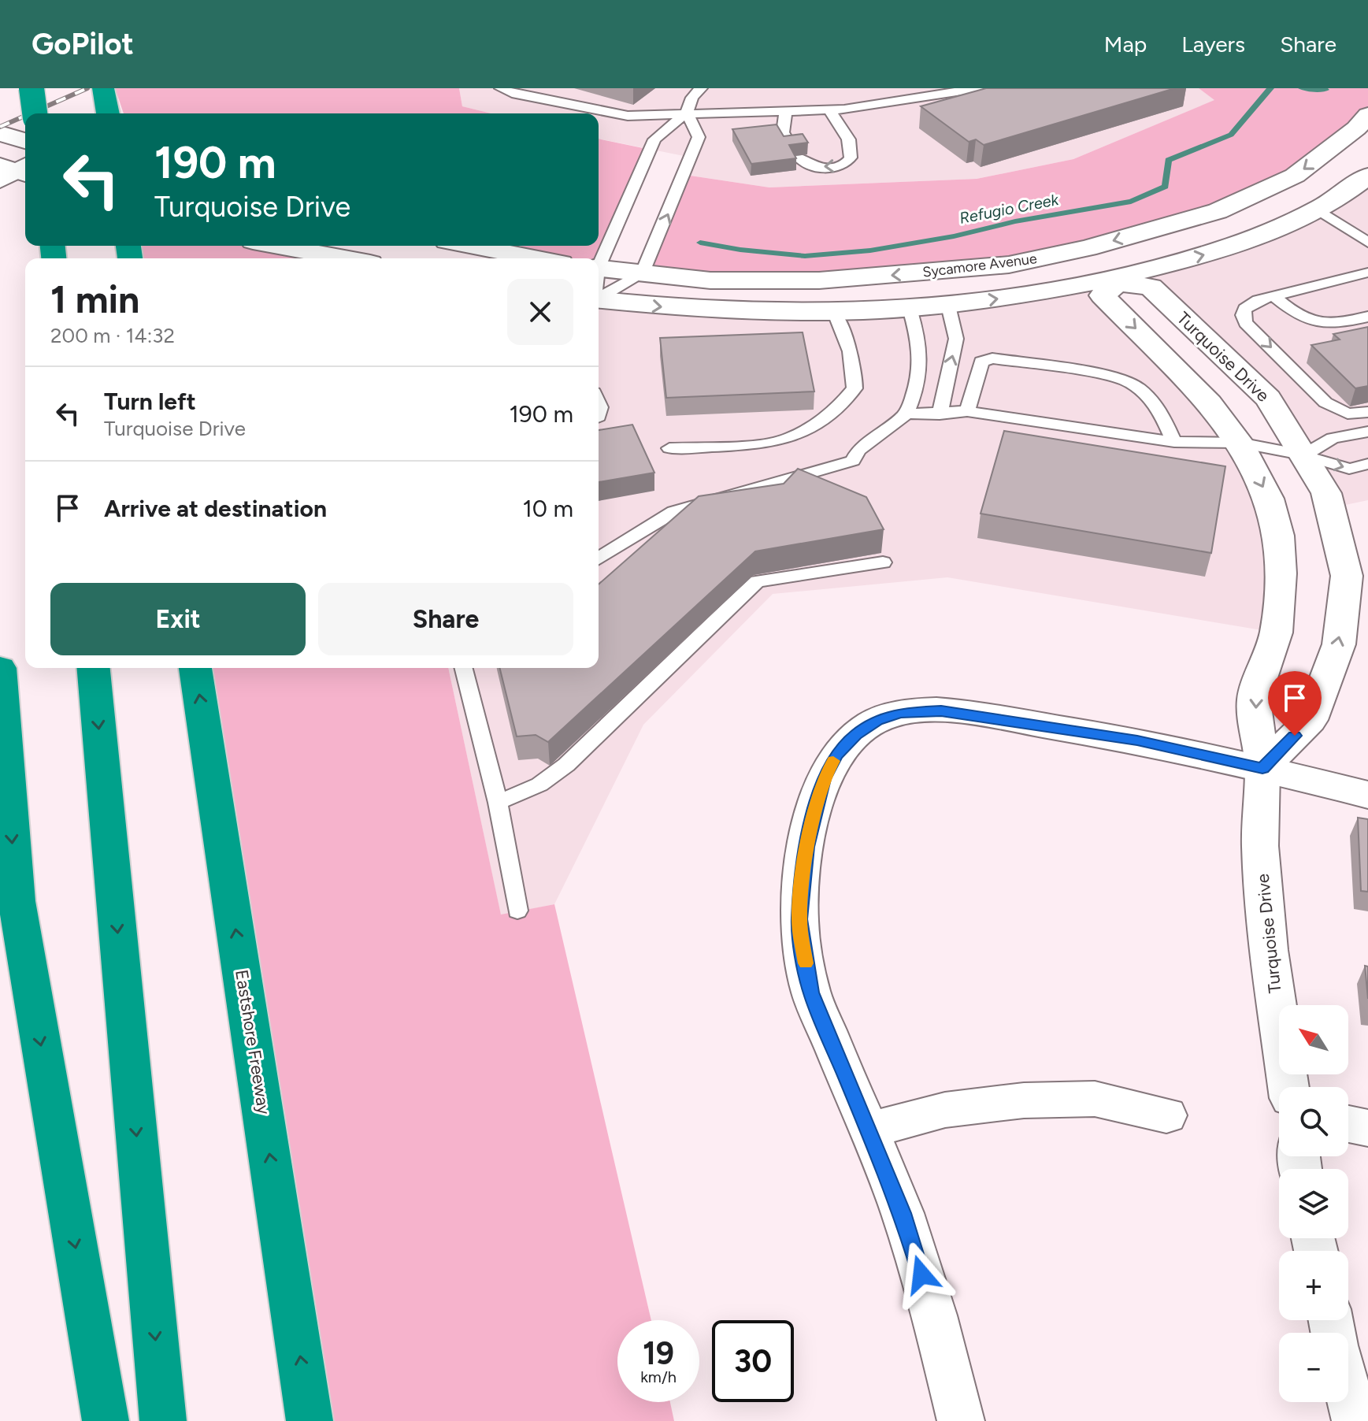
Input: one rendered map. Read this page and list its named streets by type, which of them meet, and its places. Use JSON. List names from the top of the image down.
{
  "streets": {
    "highway": ["Eastshore Freeway"],
    "street": ["Sycamore Avenue", "Turquoise Drive"]
  },
  "crossings": [
    ["Sycamore Avenue", "Turquoise Drive"]
  ],
  "water": ["Refugio Creek"],
  "north": "top left",
  "page": {
    "header": "GoPilot",
    "nav": ["Map", "Layers", "Share"],
    "turn": ["190 m", "Turquoise Drive"],
    "heading": ["1 min", "200 m · 14:32"],
    "list": [
      {
        "name": "Turn left",
        "note": "Turquoise Drive",
        "value": "190 m"
      },
      {
        "name": "Arrive at destination",
        "value": "10 m"
      }
    ],
    "buttons": ["Exit", "Share"],
    "map_buttons": ["+", "−"],
    "speed": "19 km/h",
    "limit": "30"
  }
}
